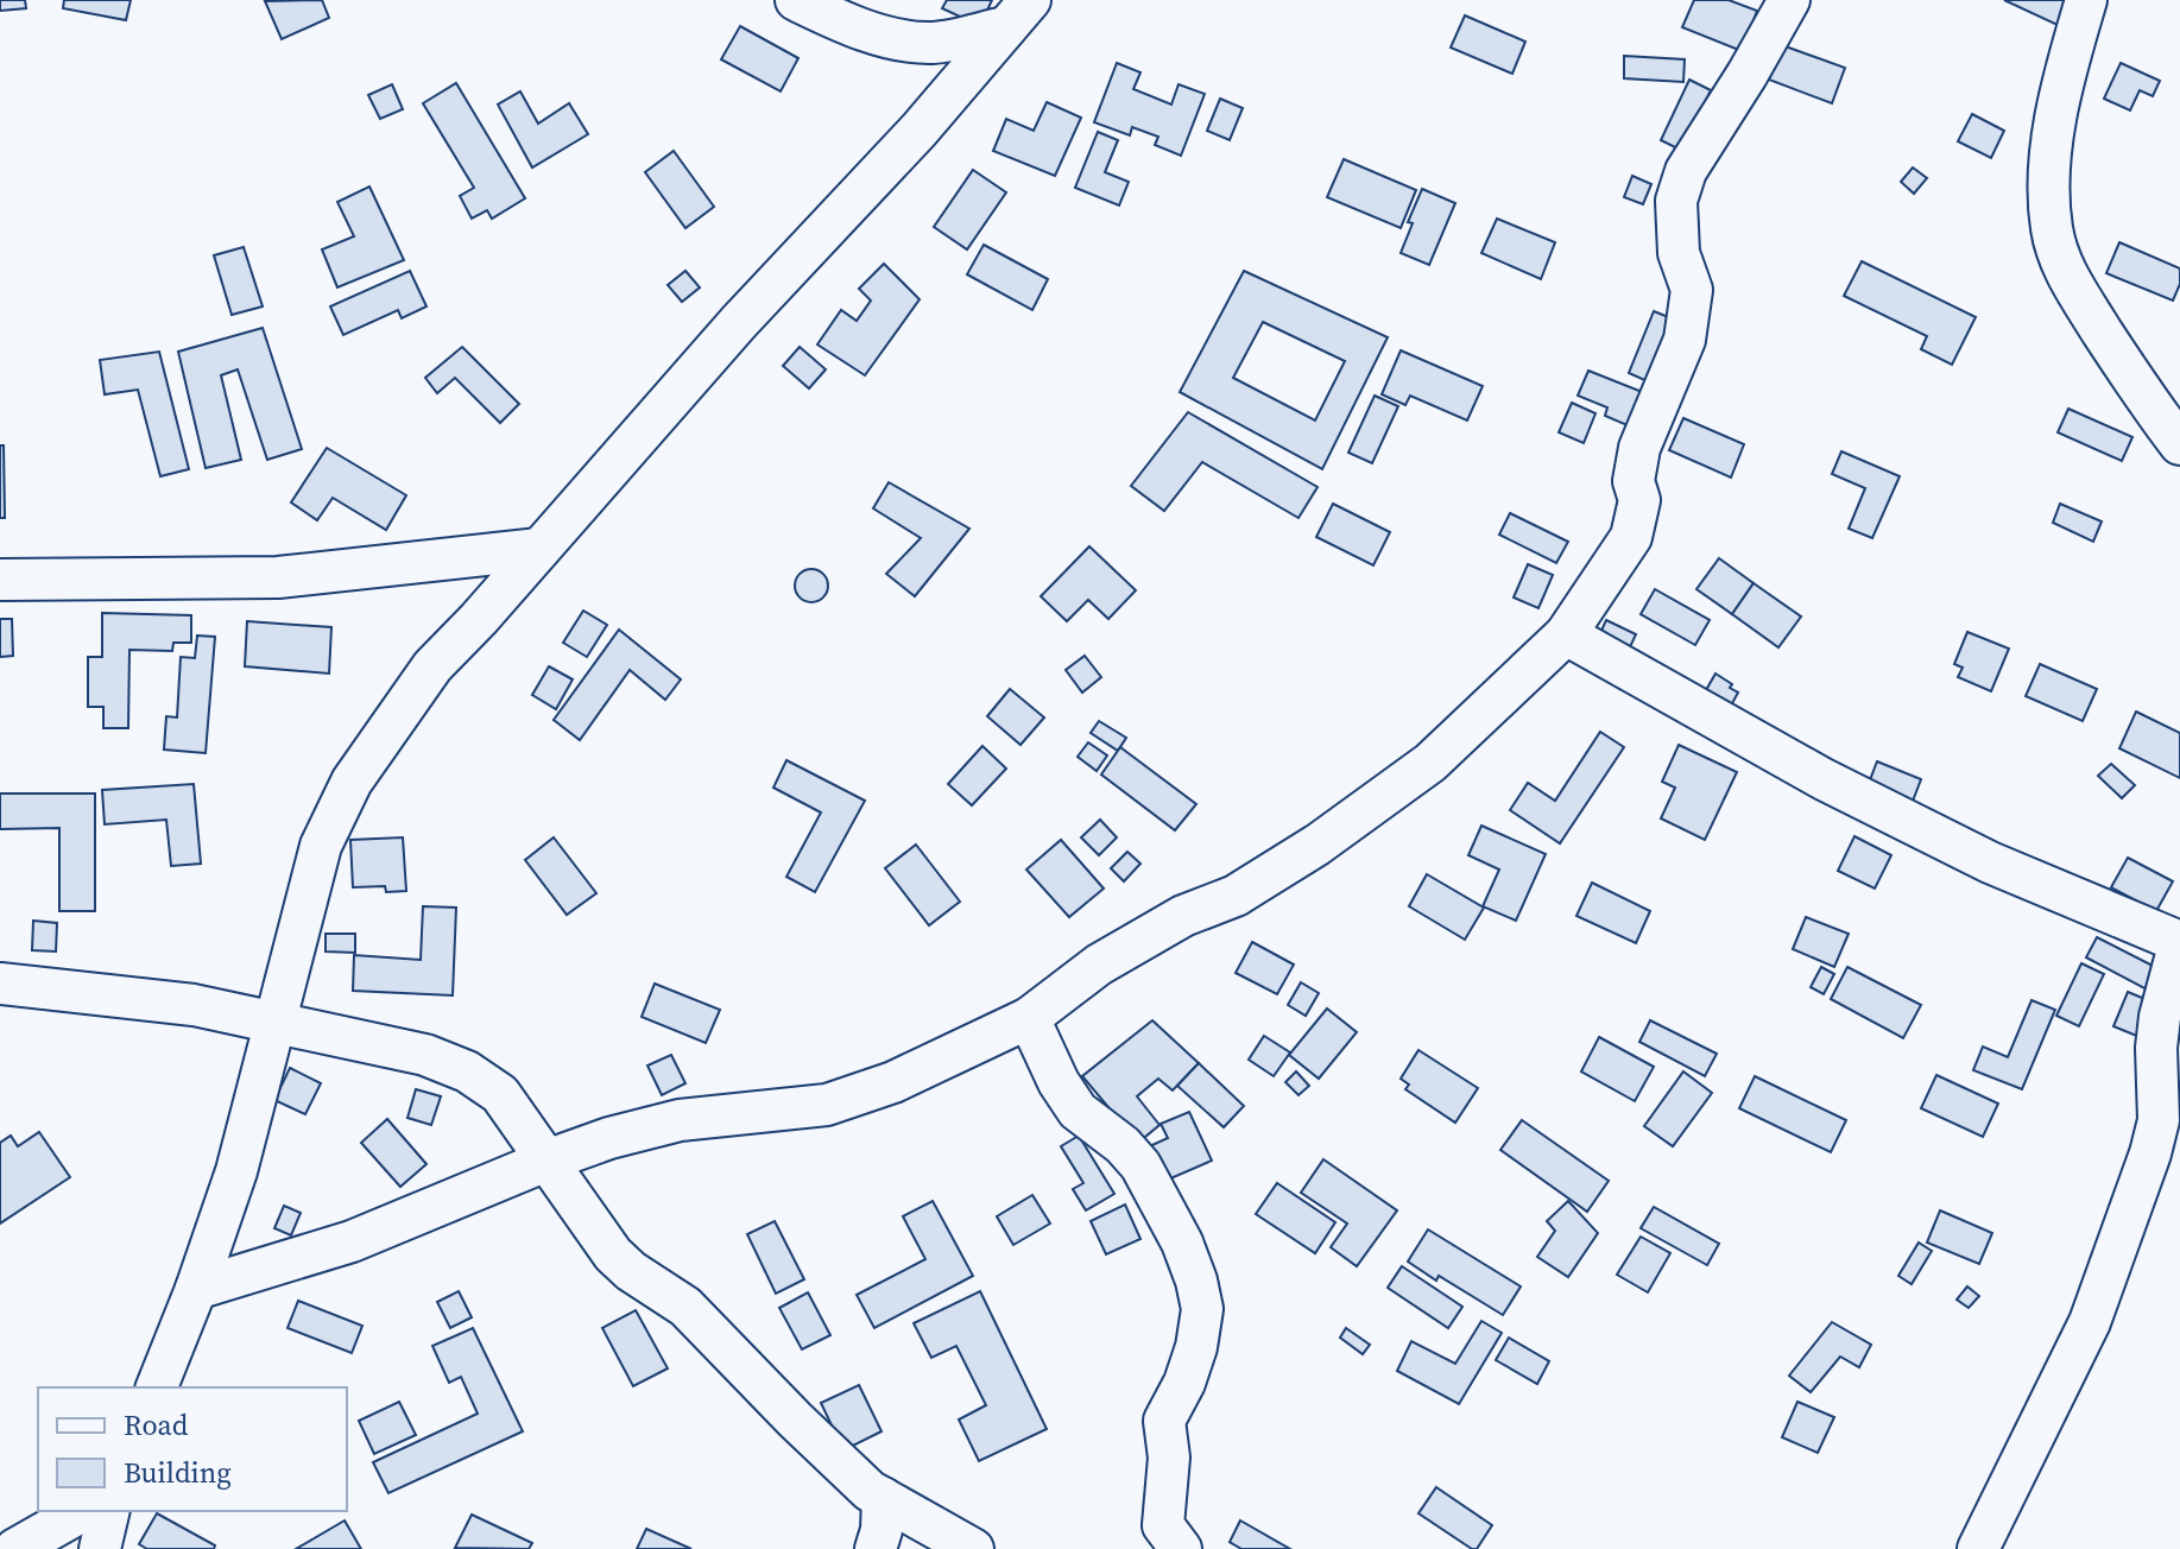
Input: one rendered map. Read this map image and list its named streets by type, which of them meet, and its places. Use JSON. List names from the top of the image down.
{
  "legend": ["Road", "Building"]
}
